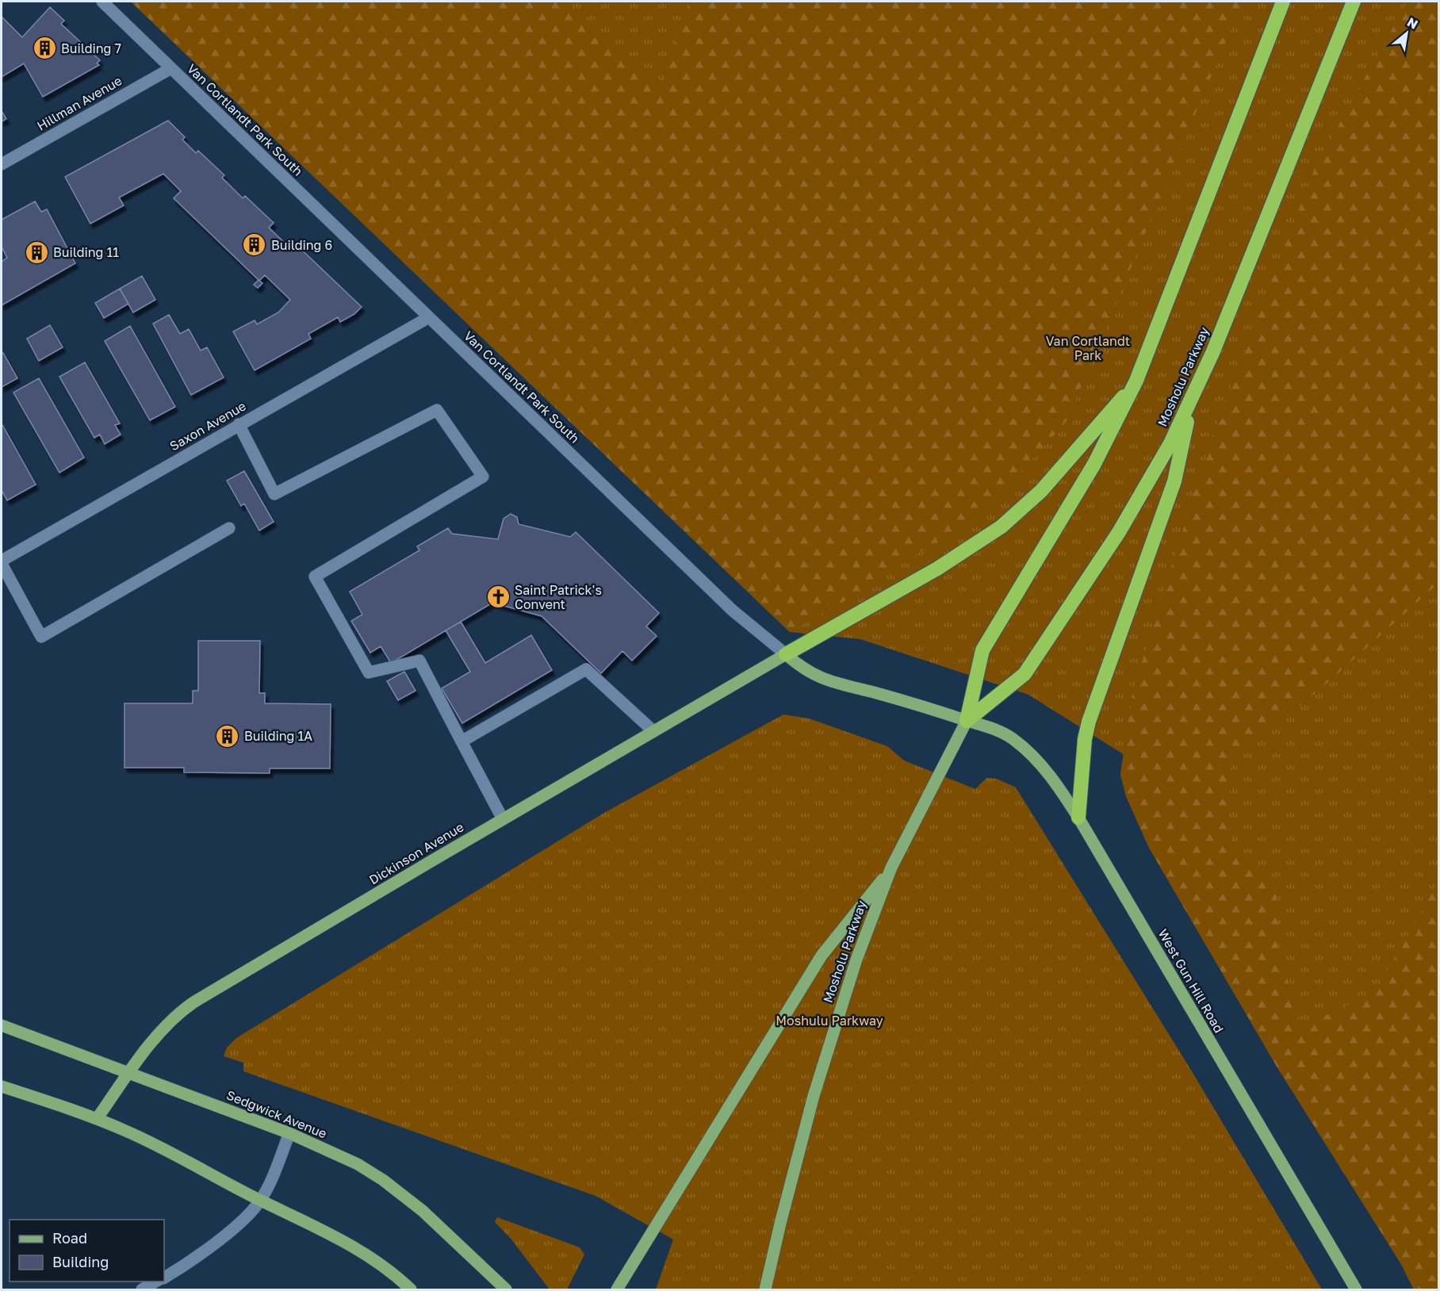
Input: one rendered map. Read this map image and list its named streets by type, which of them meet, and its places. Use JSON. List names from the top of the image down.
{
  "streets": {
    "highway": ["Mosholu Parkway"],
    "main road": [
      "Van Cortlandt Park South",
      "Dickinson Avenue",
      "West Gun Hill Road",
      "Sedgwick Avenue"
    ],
    "street": ["Hillman Avenue", "Saxon Avenue"]
  },
  "crossings": [
    ["Hillman Avenue", "Van Cortlandt Park South"],
    ["Van Cortlandt Park South", "Mosholu Parkway"],
    ["Van Cortlandt Park South", "Saxon Avenue"],
    ["Van Cortlandt Park South", "Dickinson Avenue"],
    ["Van Cortlandt Park South", "West Gun Hill Road"],
    ["Mosholu Parkway", "West Gun Hill Road"],
    ["Dickinson Avenue", "Sedgwick Avenue"]
  ],
  "parks": ["Van Cortlandt Park", "Moshulu Parkway"],
  "places": {
    "building": [
      "Building 7",
      "Building 6",
      "Building 11",
      "Building 1A"
    ],
    "church": ["Saint Patrick's Convent"]
  },
  "legend": ["Road", "Building"],
  "north": "top right"
}
